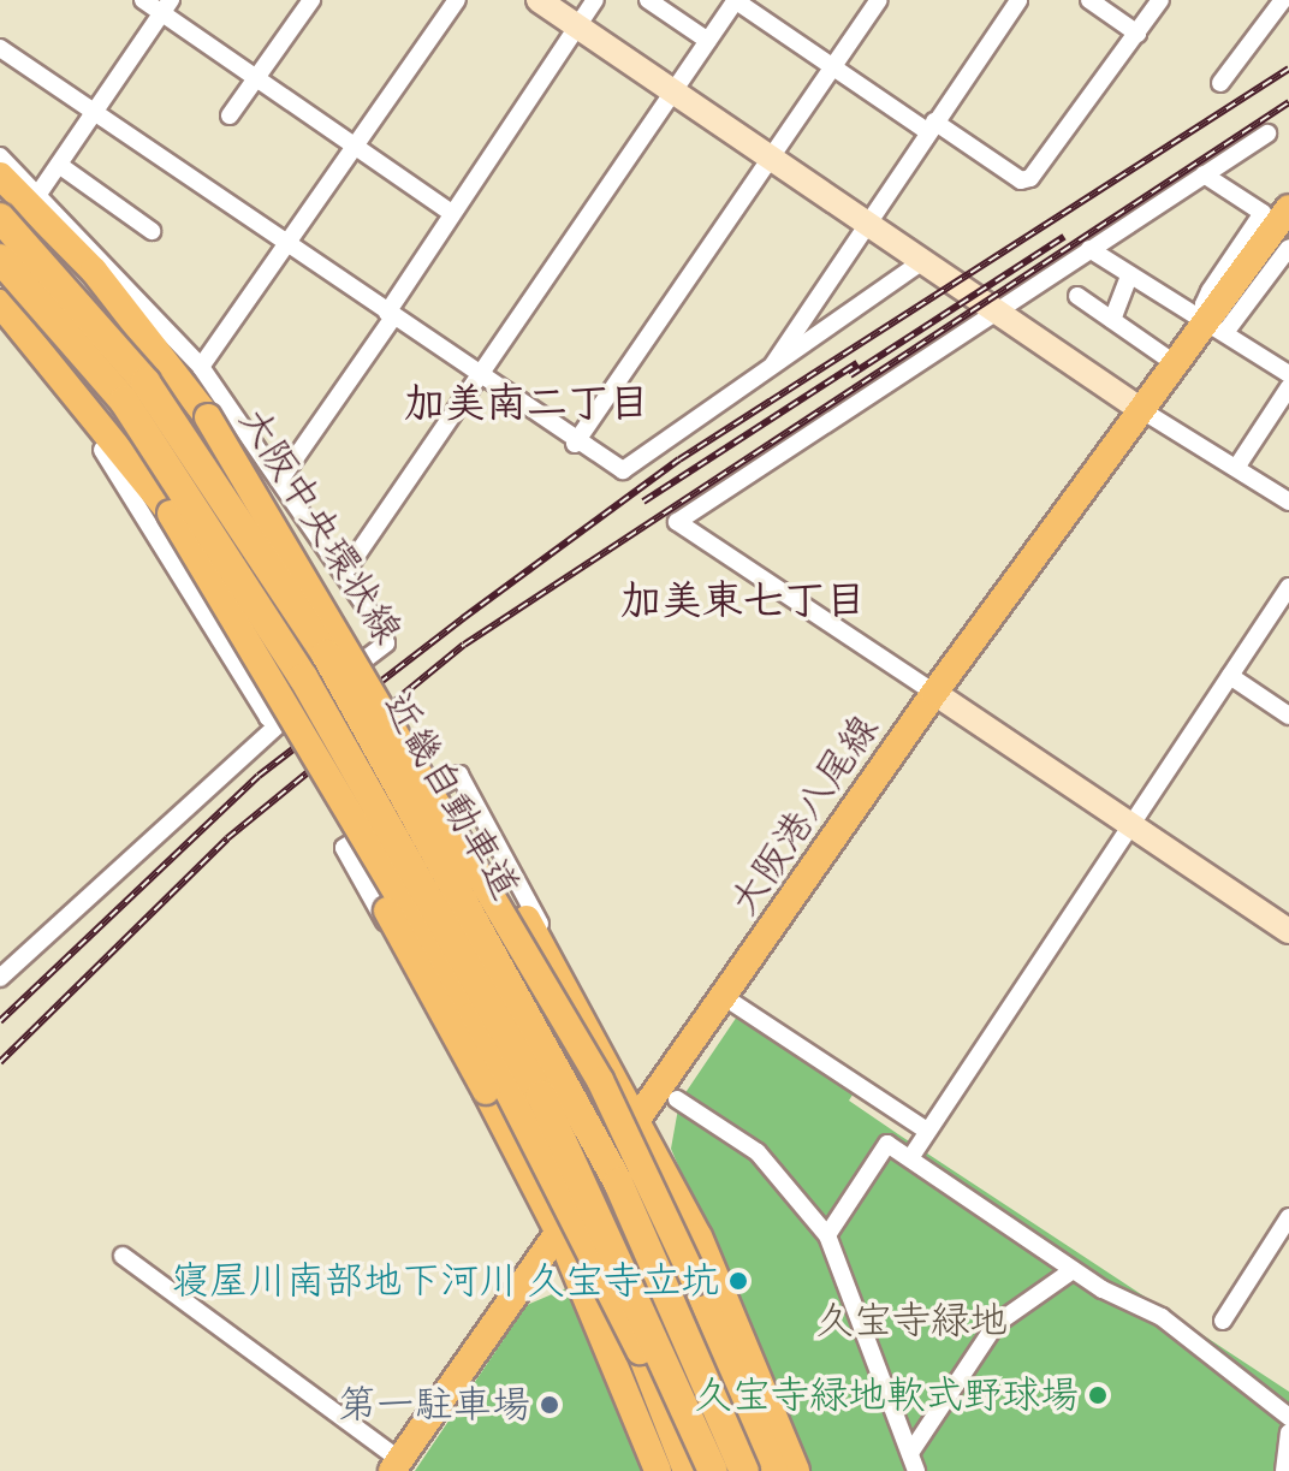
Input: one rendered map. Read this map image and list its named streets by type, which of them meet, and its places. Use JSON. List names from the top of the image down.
{
  "streets": {
    "highway": ["近畿自動車道"],
    "main road": ["大阪中央環状線", "大阪港八尾線"]
  },
  "districts": ["加美南二丁目", "加美東七丁目"],
  "parks": ["久宝寺緑地"],
  "places": ["寝屋川南部地下河川 久宝寺立坑", "久宝寺緑地軟式野球場", "第一駐車場"]
}
